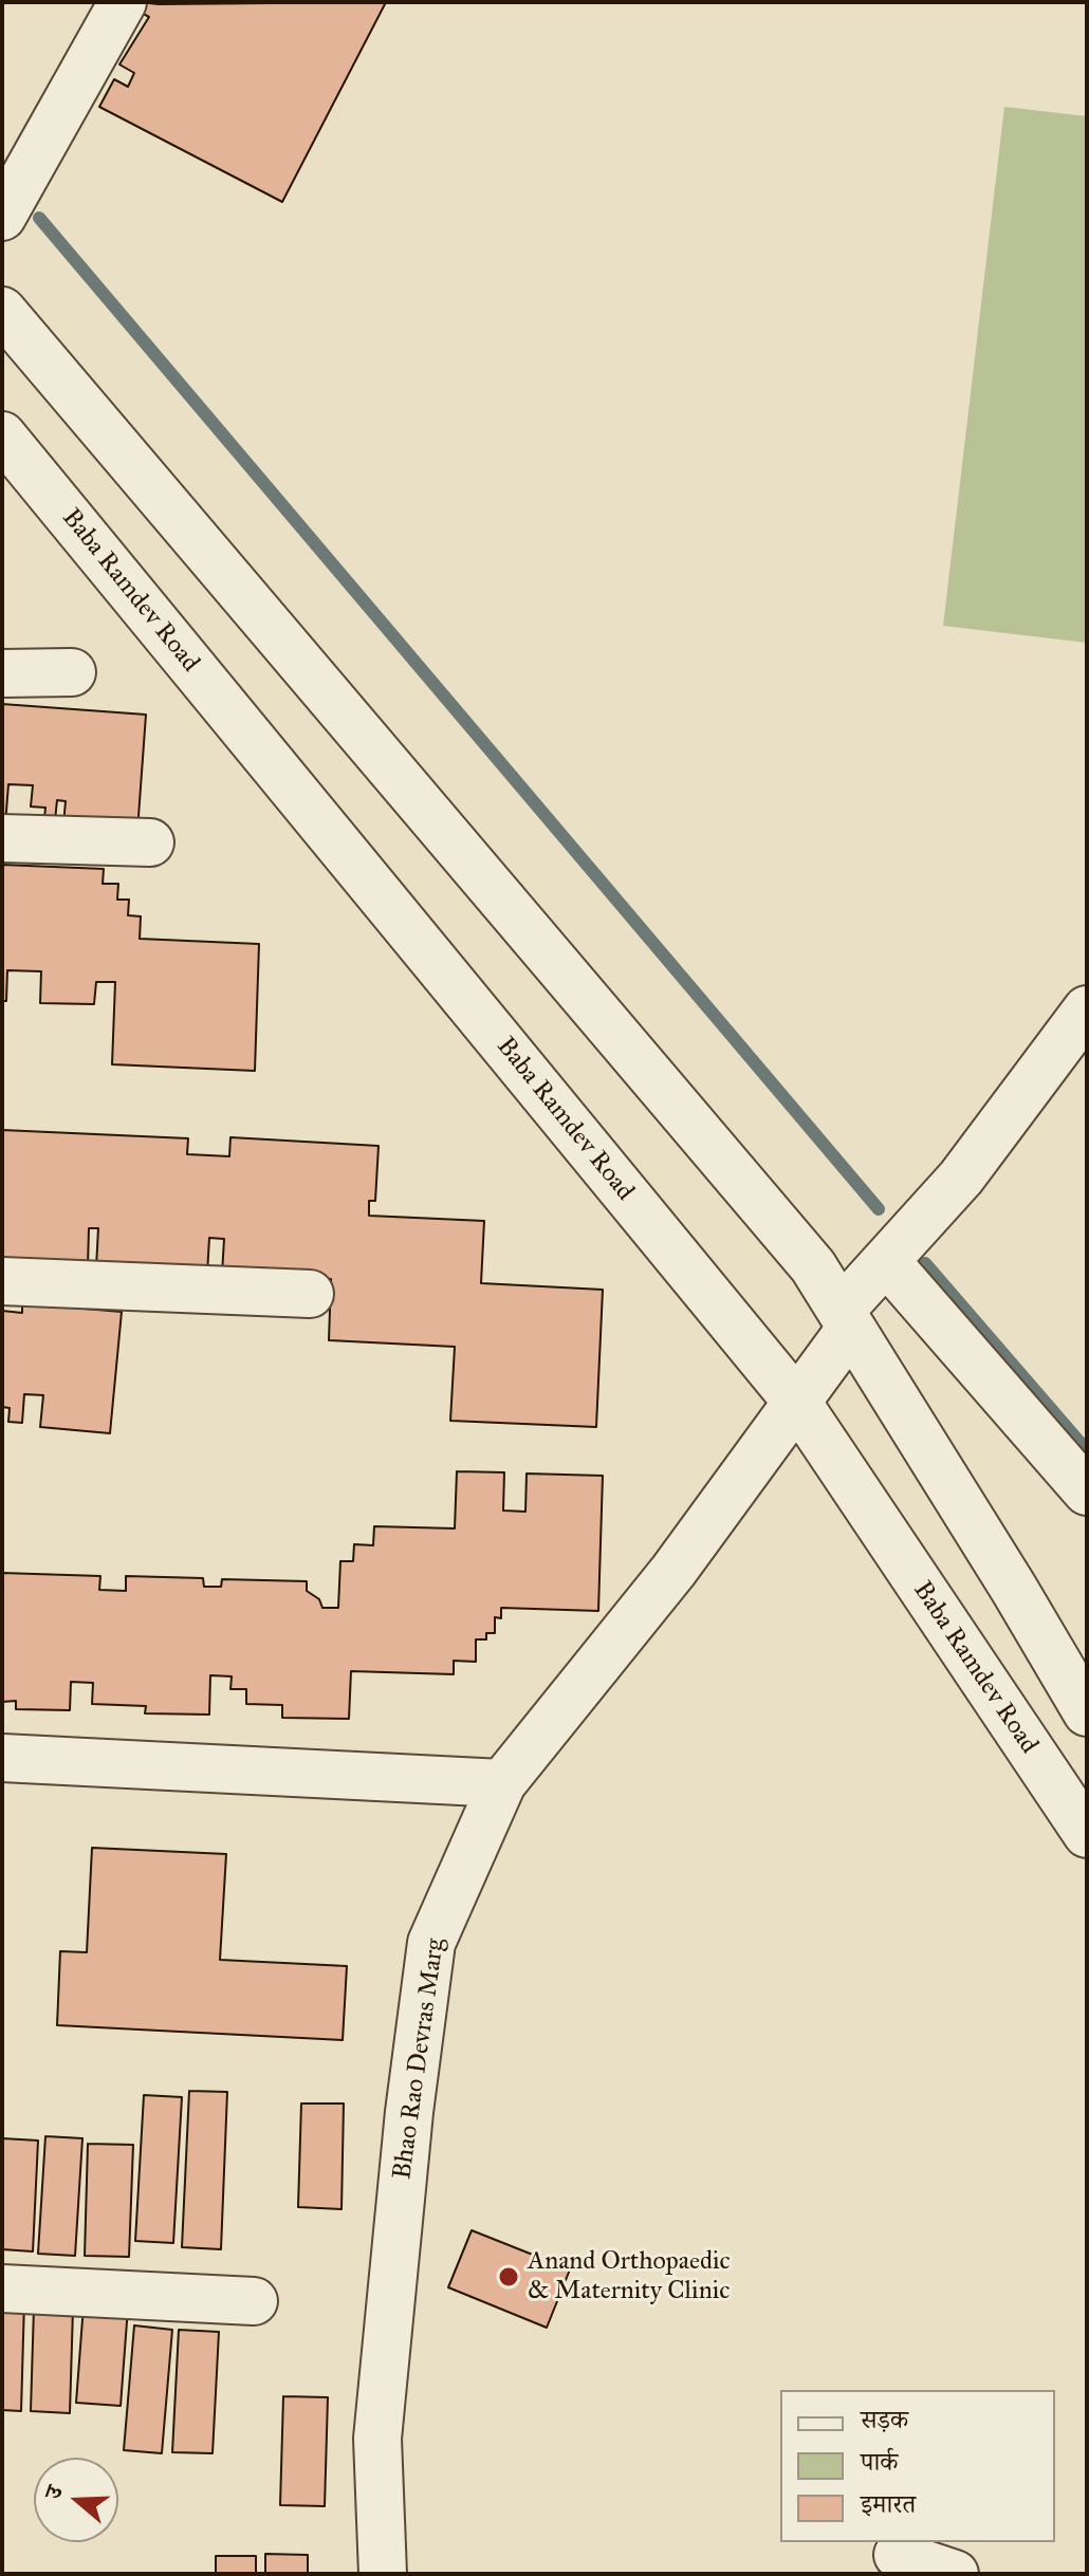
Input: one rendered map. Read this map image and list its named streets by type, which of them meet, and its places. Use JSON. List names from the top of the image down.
{
  "streets": {
    "street": ["Baba Ramdev Road", "Bhao Rao Devras Marg"]
  },
  "crossings": [
    ["Baba Ramdev Road", "Bhao Rao Devras Marg"]
  ],
  "places": ["Anand Orthopaedic & Maternity Clinic"],
  "legend": ["सड़क", "पार्क", "इमारत"],
  "north": "left"
}
